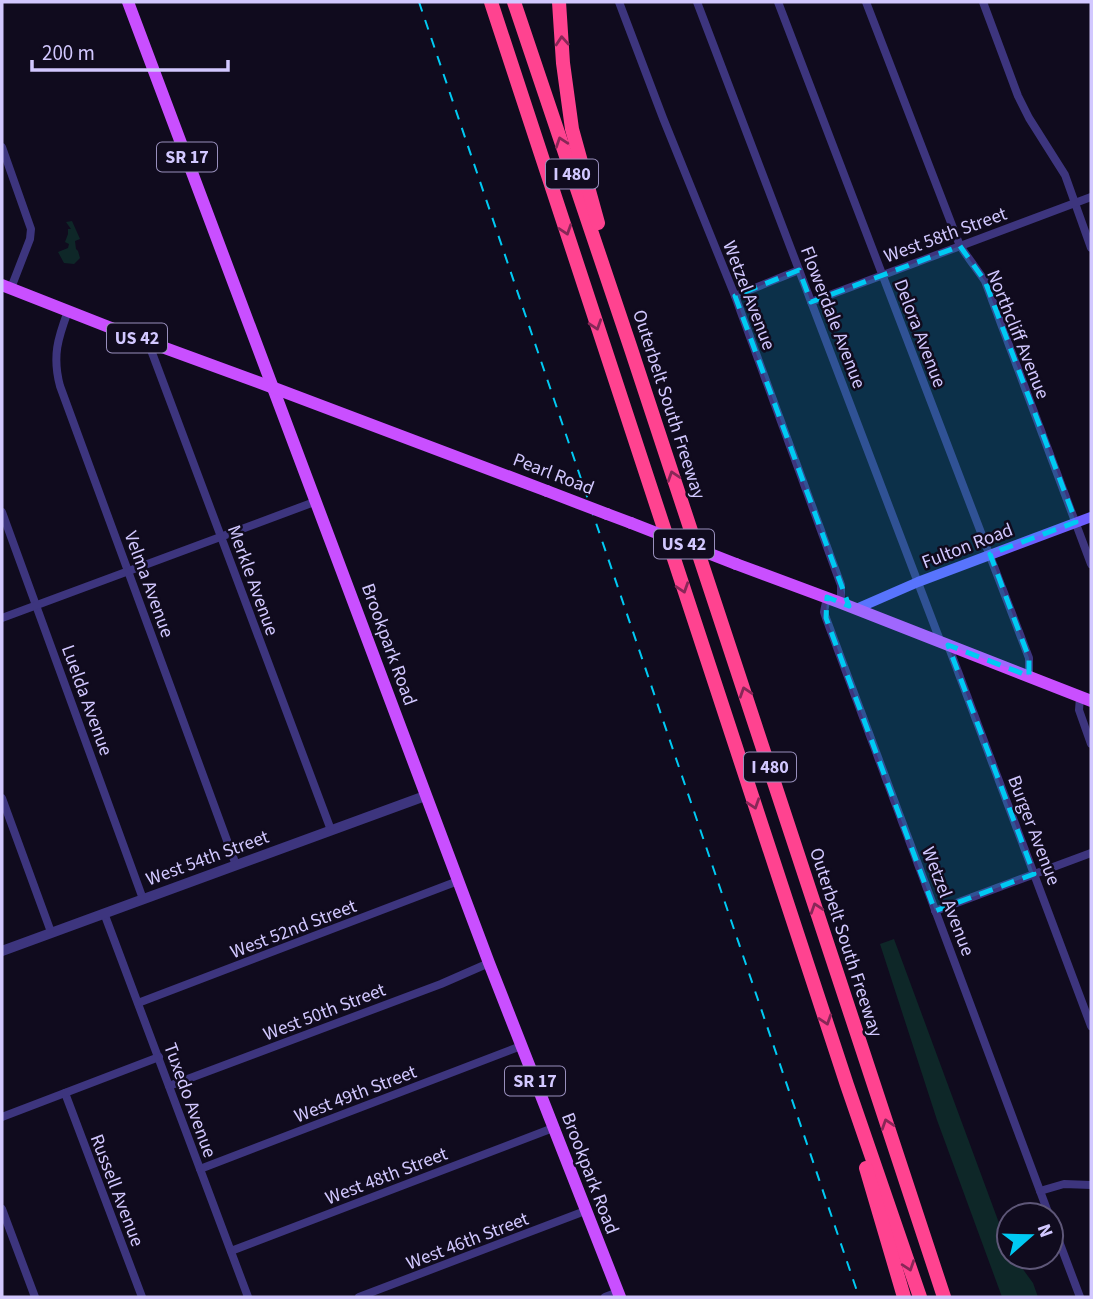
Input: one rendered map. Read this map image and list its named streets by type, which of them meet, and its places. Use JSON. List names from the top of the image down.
{
  "streets": {
    "highway": ["I 480", "Outerbelt South Freeway"],
    "main road": [
      "SR 17",
      "US 42",
      "Pearl Road",
      "Fulton Road",
      "Brookpark Road"
    ],
    "street": [
      "West 58th Street",
      "Wetzel Avenue",
      "Flowerdale Avenue",
      "Delora Avenue",
      "Northcliff Avenue",
      "Merkle Avenue",
      "Velma Avenue",
      "Luelda Avenue",
      "Burger Avenue",
      "West 54th Street",
      "West 52nd Street",
      "West 50th Street",
      "West 49th Street",
      "Tuxedo Avenue",
      "West 48th Street",
      "Russell Avenue",
      "West 46th Street"
    ]
  },
  "crossings": [
    ["West 58th Street", "Flowerdale Avenue"],
    ["West 58th Street", "Delora Avenue"],
    ["West 58th Street", "Northcliff Avenue"],
    ["Wetzel Avenue", "Pearl Road"],
    ["Flowerdale Avenue", "Pearl Road"],
    ["Flowerdale Avenue", "Fulton Road"],
    ["Flowerdale Avenue", "Burger Avenue"],
    ["Delora Avenue", "Pearl Road"],
    ["Delora Avenue", "Fulton Road"],
    ["Northcliff Avenue", "Fulton Road"],
    ["Pearl Road", "Fulton Road"],
    ["Pearl Road", "Merkle Avenue"],
    ["Pearl Road", "Velma Avenue"],
    ["Pearl Road", "Brookpark Road"],
    ["Pearl Road", "Burger Avenue"],
    ["Merkle Avenue", "West 54th Street"],
    ["Velma Avenue", "West 54th Street"],
    ["Brookpark Road", "West 54th Street"],
    ["Brookpark Road", "West 52nd Street"],
    ["Brookpark Road", "West 50th Street"],
    ["Brookpark Road", "West 49th Street"],
    ["Brookpark Road", "West 48th Street"],
    ["Brookpark Road", "West 46th Street"],
    ["Luelda Avenue", "West 54th Street"],
    ["West 54th Street", "Tuxedo Avenue"],
    ["West 52nd Street", "Tuxedo Avenue"],
    ["West 50th Street", "Tuxedo Avenue"],
    ["West 49th Street", "Tuxedo Avenue"],
    ["Tuxedo Avenue", "West 48th Street"]
  ],
  "scale_bar": "200 m",
  "north": "right"
}
